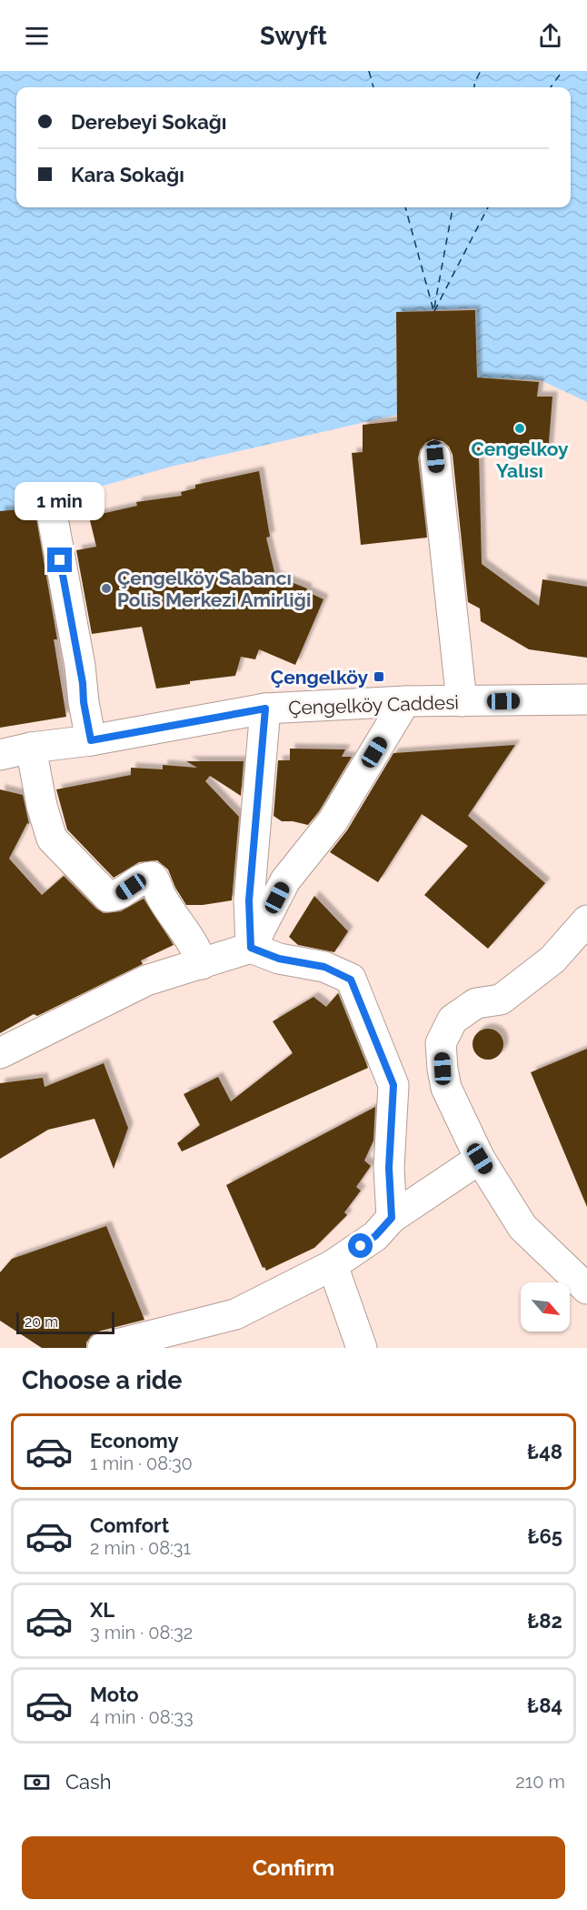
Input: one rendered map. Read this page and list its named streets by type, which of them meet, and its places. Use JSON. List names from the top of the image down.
{
  "streets": {
    "street": ["Çengelköy Caddesi"]
  },
  "places": {
    "other": ["Cengelkoy Yalısı", "Çengelköy Sabancı Polis Merkezi Amirliği"],
    "transit": ["Çengelköy"]
  },
  "scale_bar": "20 m",
  "north": "bottom right",
  "page": {
    "header": "Swyft",
    "banner": ["Derebeyi Sokağı", "Kara Sokağı"],
    "bubble": "1 min",
    "scale": "20 m",
    "heading": "Choose a ride",
    "list": [
      {
        "name": "Economy",
        "note": "1 min · 08:30",
        "value": "₺48"
      },
      {
        "name": "Comfort",
        "note": "2 min · 08:31",
        "value": "₺65"
      },
      {
        "name": "XL",
        "note": "3 min · 08:32",
        "value": "₺82"
      },
      {
        "name": "Moto",
        "note": "4 min · 08:33",
        "value": "₺84"
      }
    ],
    "pay": ["Cash", "210 m"],
    "buttons": "Confirm"
  }
}
